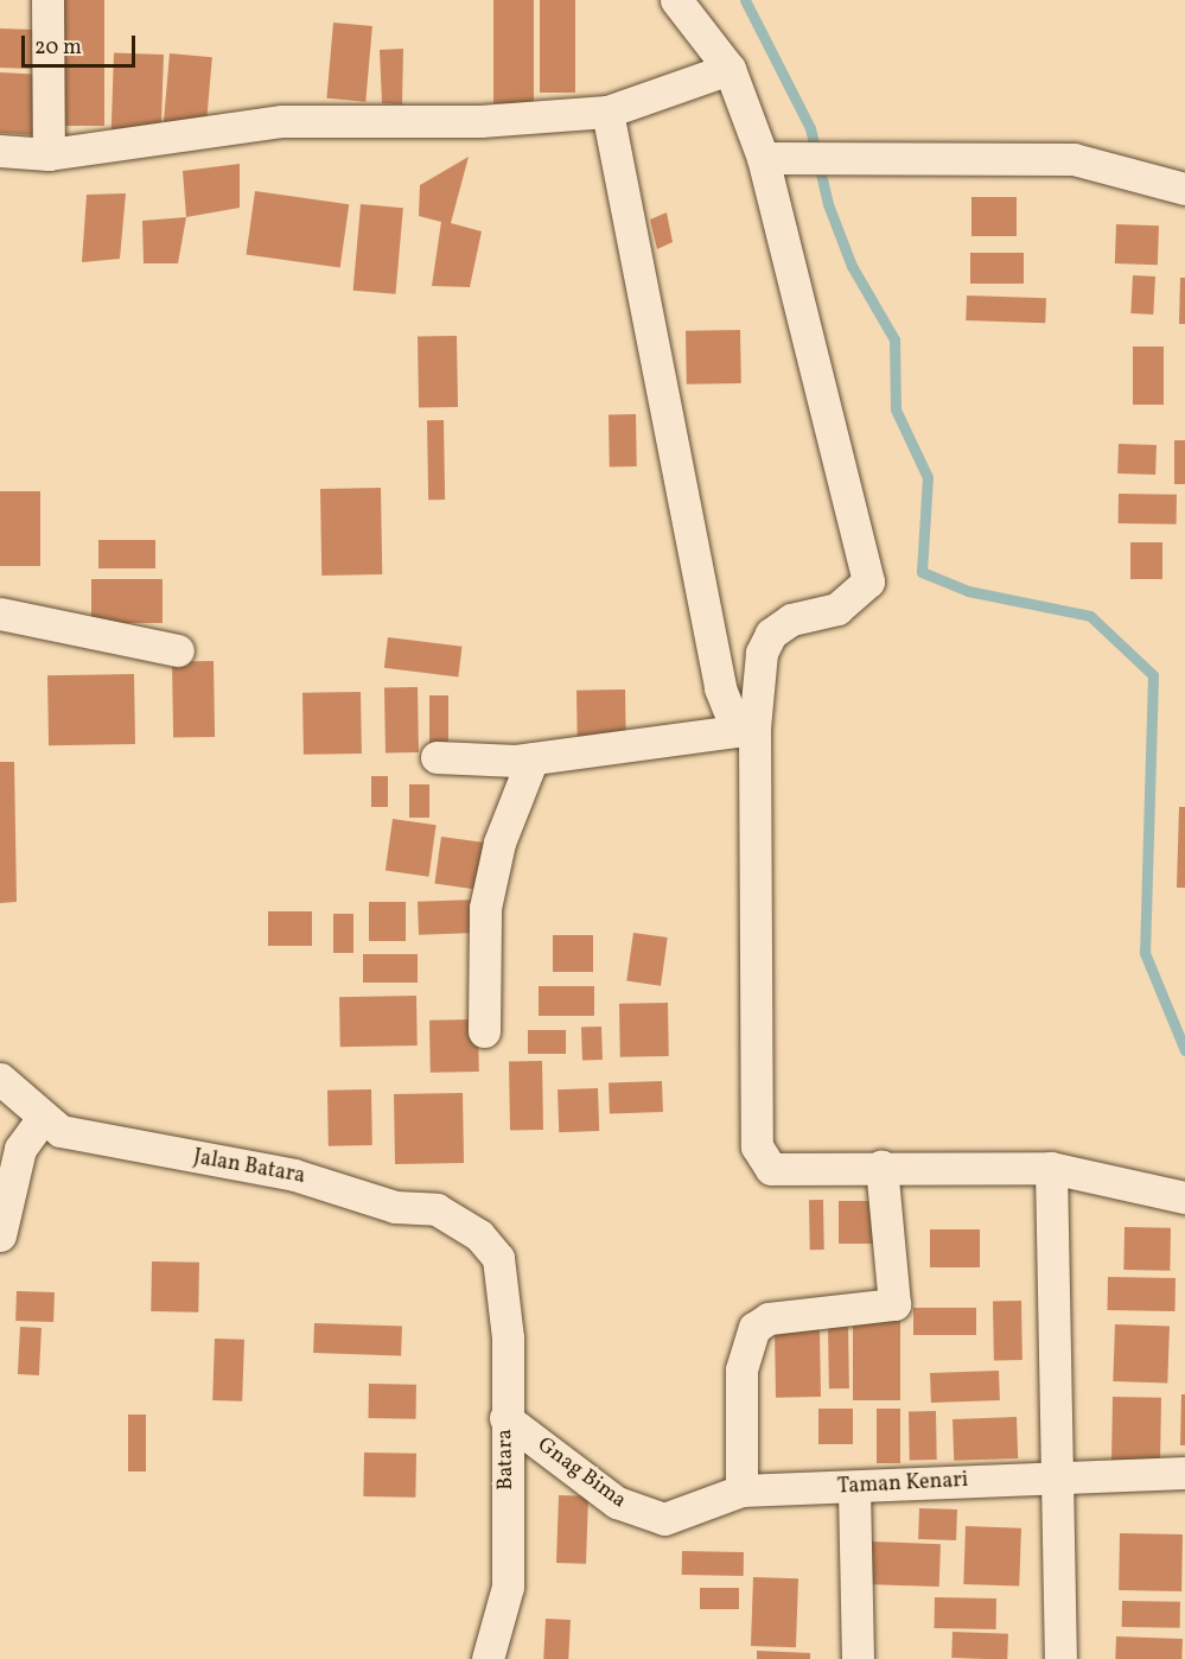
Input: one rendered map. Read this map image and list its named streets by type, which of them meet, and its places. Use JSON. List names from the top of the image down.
{
  "streets": {
    "street": [
      "Jalan Batara",
      "Batara",
      "Gnag Bima",
      "Taman Kenari"
    ]
  },
  "crossings": [
    ["Jalan Batara", "Batara"],
    ["Batara", "Gnag Bima"],
    ["Gnag Bima", "Taman Kenari"]
  ],
  "scale_bar": "20 m"
}
